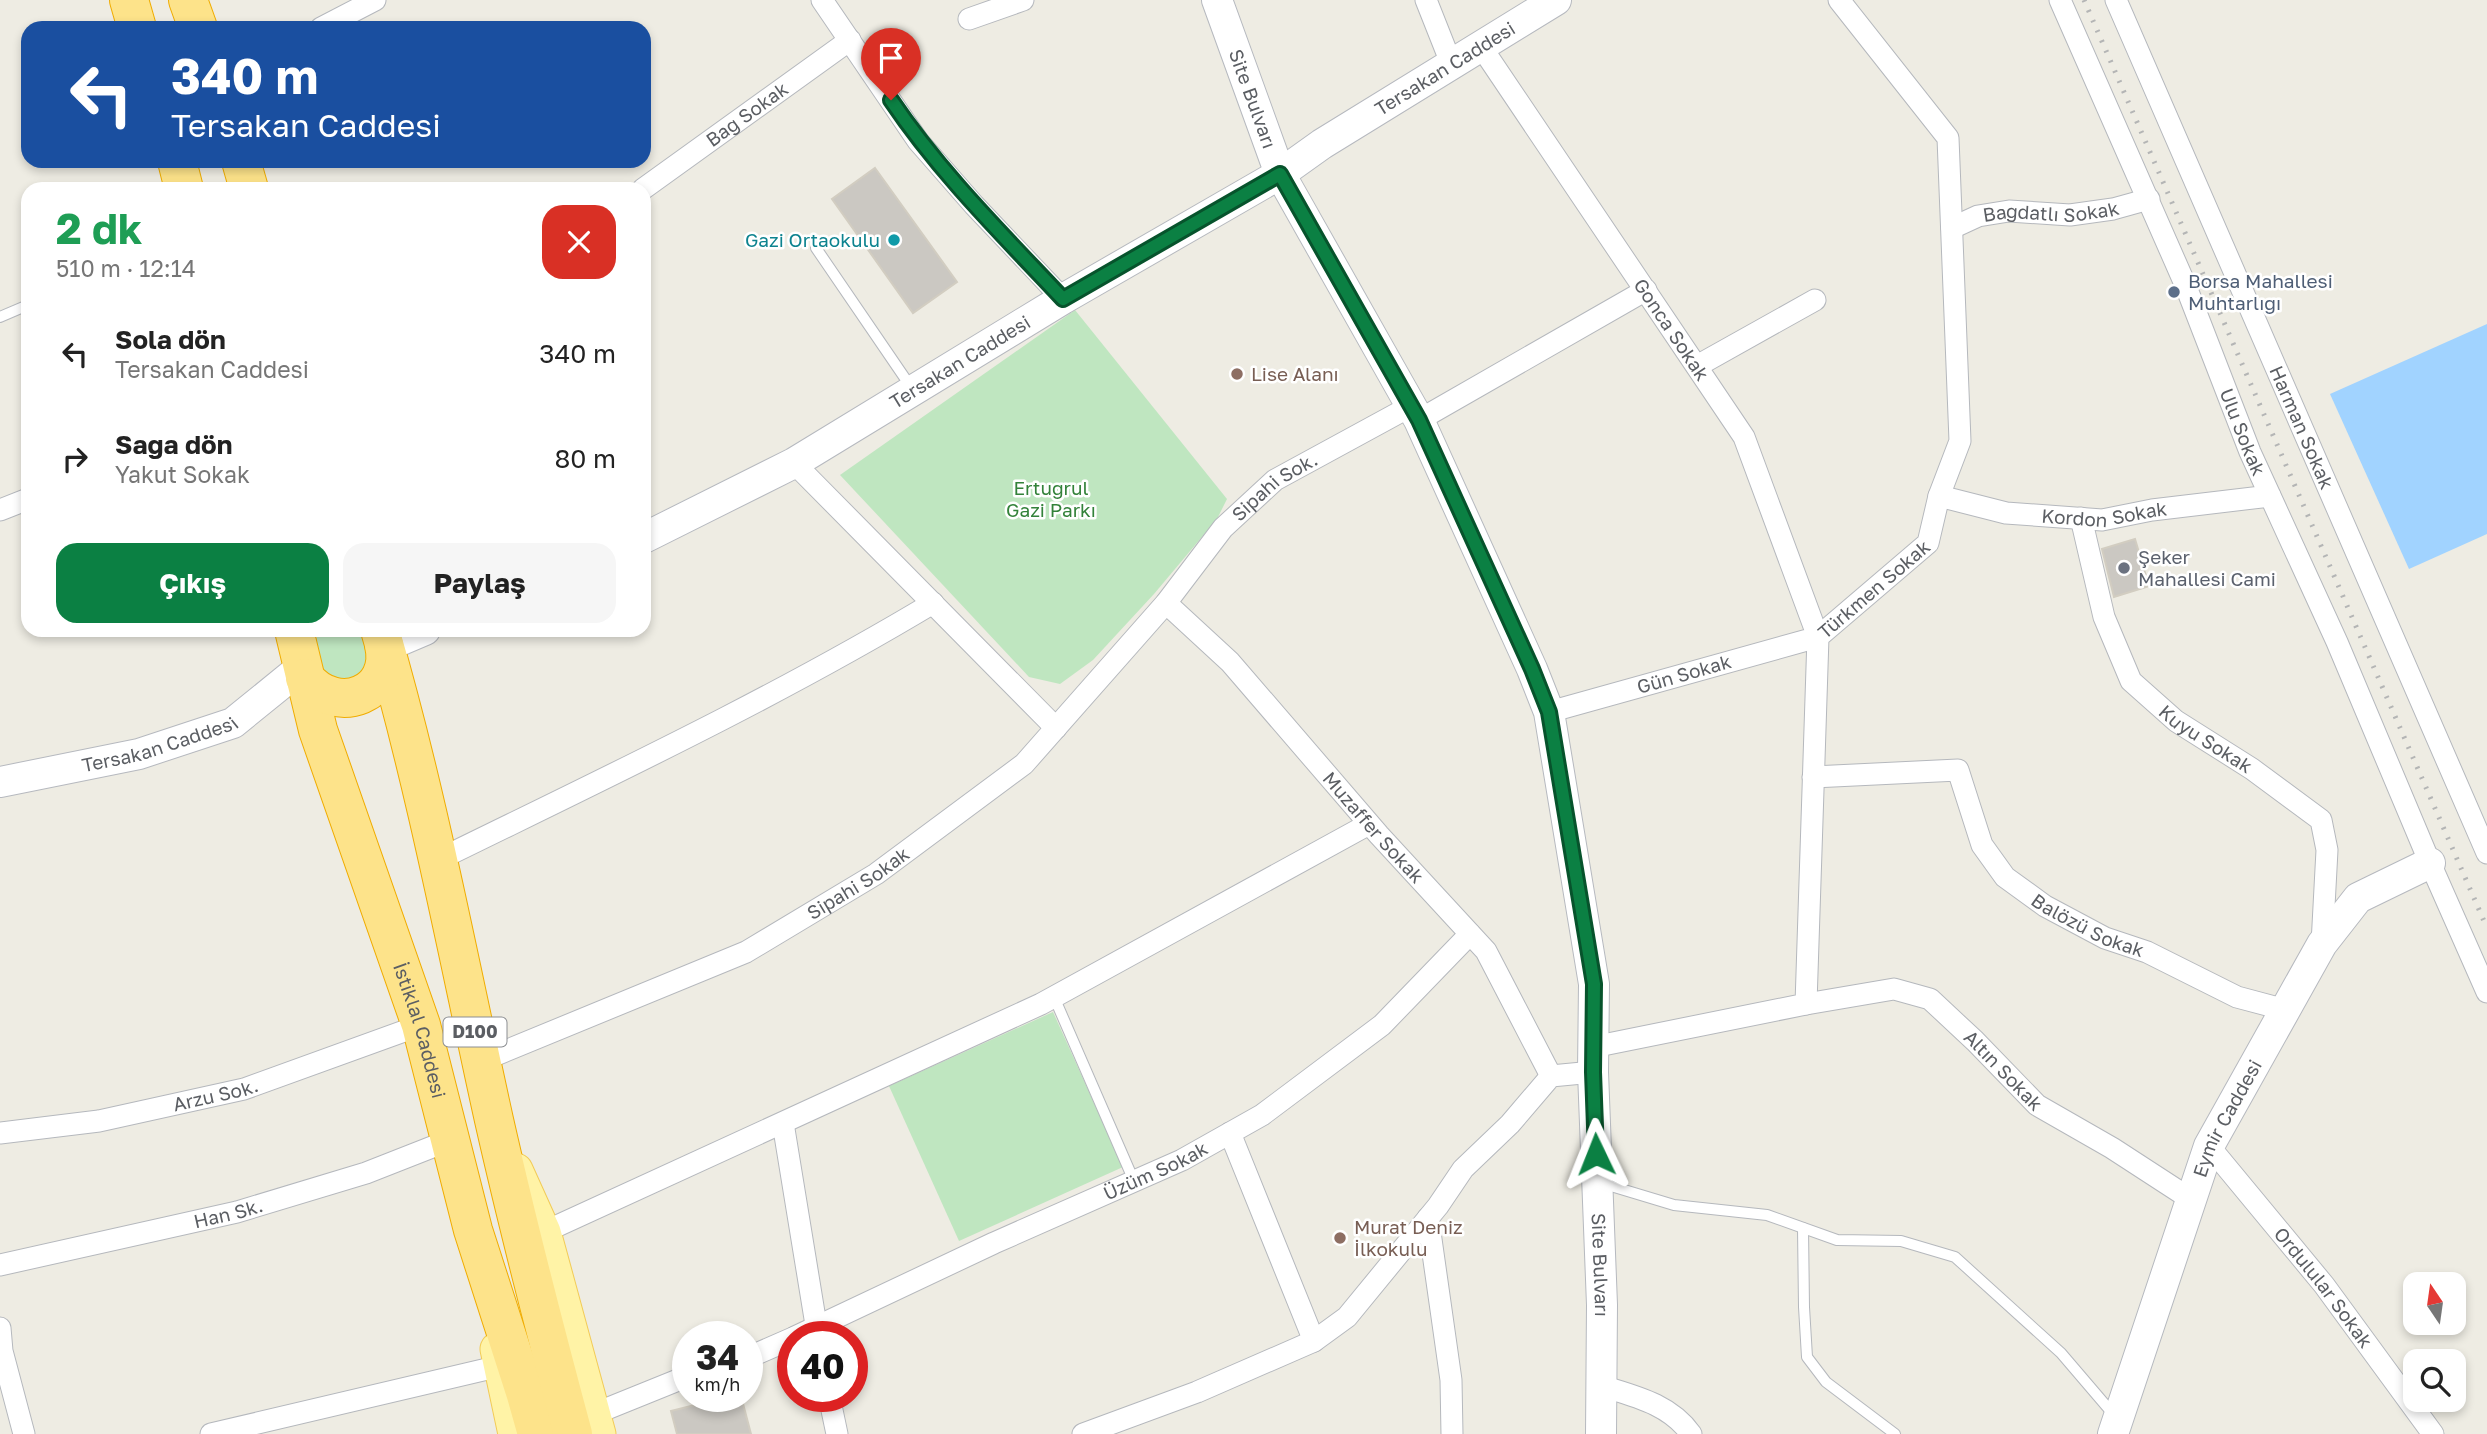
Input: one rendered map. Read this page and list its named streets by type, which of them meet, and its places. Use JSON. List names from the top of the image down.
{
  "streets": {
    "highway": ["İstiklal Caddesi", "D100"],
    "street": [
      "Tersakan Caddesi",
      "Site Bulvarı",
      "Bağ Sokak",
      "Bağdatlı Sokak",
      "Gonca Sokak",
      "Harman Sokak",
      "Ulu Sokak",
      "Sipahi Sok.",
      "Kordon Sokak",
      "Türkmen Sokak",
      "Gün Sokak",
      "Kuyu Sokak",
      "Muzaffer Sokak",
      "Sipahi Sokak",
      "Balözü Sokak",
      "Altın Sokak",
      "Arzu Sok.",
      "Eymir Caddesi",
      "Üzüm Sokak",
      "Han Sk.",
      "Ordulular Sokak"
    ]
  },
  "crossings": [
    ["Tersakan Caddesi", "Site Bulvarı"],
    ["Tersakan Caddesi", "Gonca Sokak"],
    ["Tersakan Caddesi", "İstiklal Caddesi"],
    ["Site Bulvarı", "Sipahi Sok."],
    ["Site Bulvarı", "Gün Sokak"],
    ["Bağdatlı Sokak", "Ulu Sokak"],
    ["Bağdatlı Sokak", "Türkmen Sokak"],
    ["Gonca Sokak", "Sipahi Sok."],
    ["Gonca Sokak", "Türkmen Sokak"],
    ["Gonca Sokak", "Gün Sokak"],
    ["Ulu Sokak", "Kordon Sokak"],
    ["Ulu Sokak", "Eymir Caddesi"],
    ["Sipahi Sok.", "Muzaffer Sokak"],
    ["Sipahi Sok.", "Sipahi Sokak"],
    ["Kordon Sokak", "Türkmen Sokak"],
    ["Kordon Sokak", "Kuyu Sokak"],
    ["Türkmen Sokak", "Gün Sokak"],
    ["Türkmen Sokak", "Balözü Sokak"],
    ["Türkmen Sokak", "Altın Sokak"],
    ["Kuyu Sokak", "Eymir Caddesi"],
    ["Muzaffer Sokak", "Sipahi Sokak"],
    ["Muzaffer Sokak", "Üzüm Sokak"],
    ["Sipahi Sokak", "D100"],
    ["Balözü Sokak", "Eymir Caddesi"],
    ["İstiklal Caddesi", "Arzu Sok."],
    ["İstiklal Caddesi", "Han Sk."],
    ["Altın Sokak", "Eymir Caddesi"],
    ["Eymir Caddesi", "Ordulular Sokak"]
  ],
  "parks": ["Ertuğrul Gazi Parkı"],
  "places": [
    "Gazi Ortaokulu",
    "Borsa Mahallesi Muhtarlığı",
    "Lise Alanı",
    "Şeker Mahallesi Cami",
    "Murat Deniz İlkokulu"
  ],
  "north": "top",
  "page": {
    "turn": ["340 m", "Tersakan Caddesi"],
    "heading": ["2 dk", "510 m · 12:14"],
    "list": [
      {
        "name": "Sola dön",
        "note": "Tersakan Caddesi",
        "value": "340 m"
      },
      {
        "name": "Sağa dön",
        "note": "Yakut Sokak",
        "value": "80 m"
      }
    ],
    "buttons": ["Çıkış", "Paylaş"],
    "speed": "34 km/h",
    "limit": "40"
  }
}
